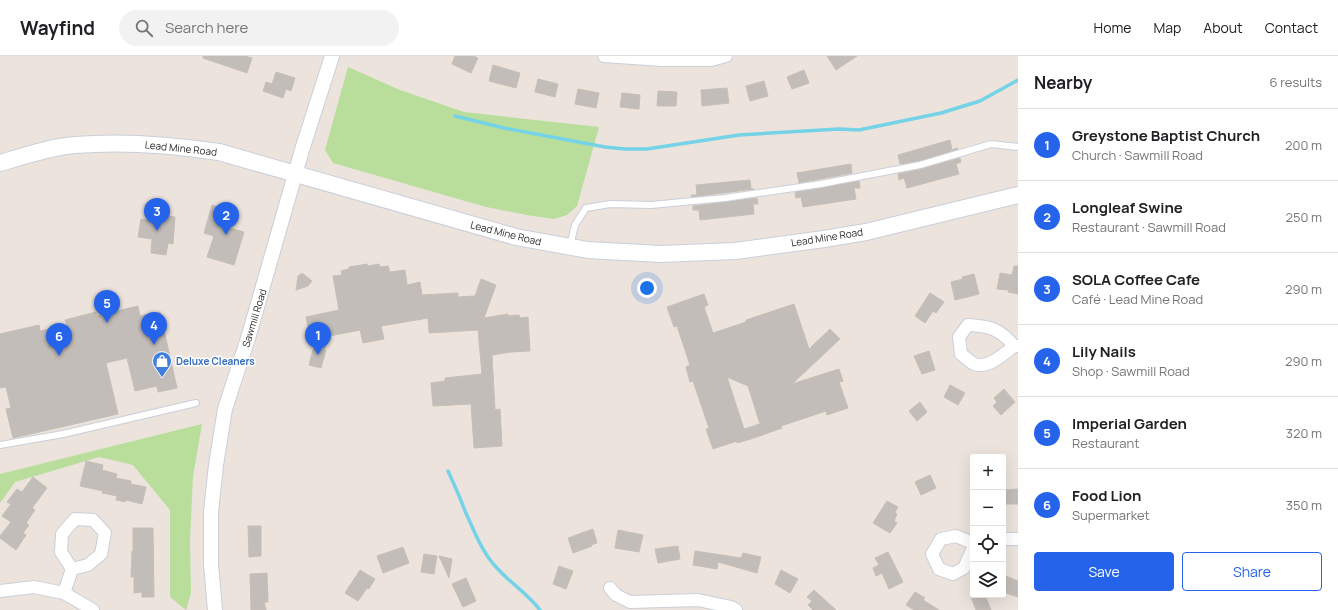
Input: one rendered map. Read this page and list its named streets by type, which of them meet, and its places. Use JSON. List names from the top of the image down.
{
  "streets": {
    "main road": ["Lead Mine Road"],
    "street": ["Sawmill Road"]
  },
  "crossings": [
    ["Lead Mine Road", "Sawmill Road"]
  ],
  "places": {
    "shop": ["Deluxe Cleaners"]
  },
  "page": {
    "header": "Wayfind",
    "search": "Search here",
    "nav": [
      "Home",
      "Map",
      "About",
      "Contact"
    ],
    "heading": ["Nearby", "6 results"],
    "list": [
      {
        "mark": "1",
        "name": "Greystone Baptist Church",
        "note": "Church · Sawmill Road",
        "value": "200 m"
      },
      {
        "mark": "2",
        "name": "Longleaf Swine",
        "note": "Restaurant · Sawmill Road",
        "value": "250 m"
      },
      {
        "mark": "3",
        "name": "SOLA Coffee Cafe",
        "note": "Café · Lead Mine Road",
        "value": "290 m"
      },
      {
        "mark": "4",
        "name": "Lily Nails",
        "note": "Shop · Sawmill Road",
        "value": "290 m"
      },
      {
        "mark": "5",
        "name": "Imperial Garden",
        "note": "Restaurant",
        "value": "320 m"
      },
      {
        "mark": "6",
        "name": "Food Lion",
        "note": "Supermarket",
        "value": "350 m"
      }
    ],
    "pins": [
      "3",
      "2",
      "5",
      "4",
      "1",
      "6"
    ],
    "map_buttons": ["+", "−"],
    "buttons": ["Save", "Share"]
  }
}
